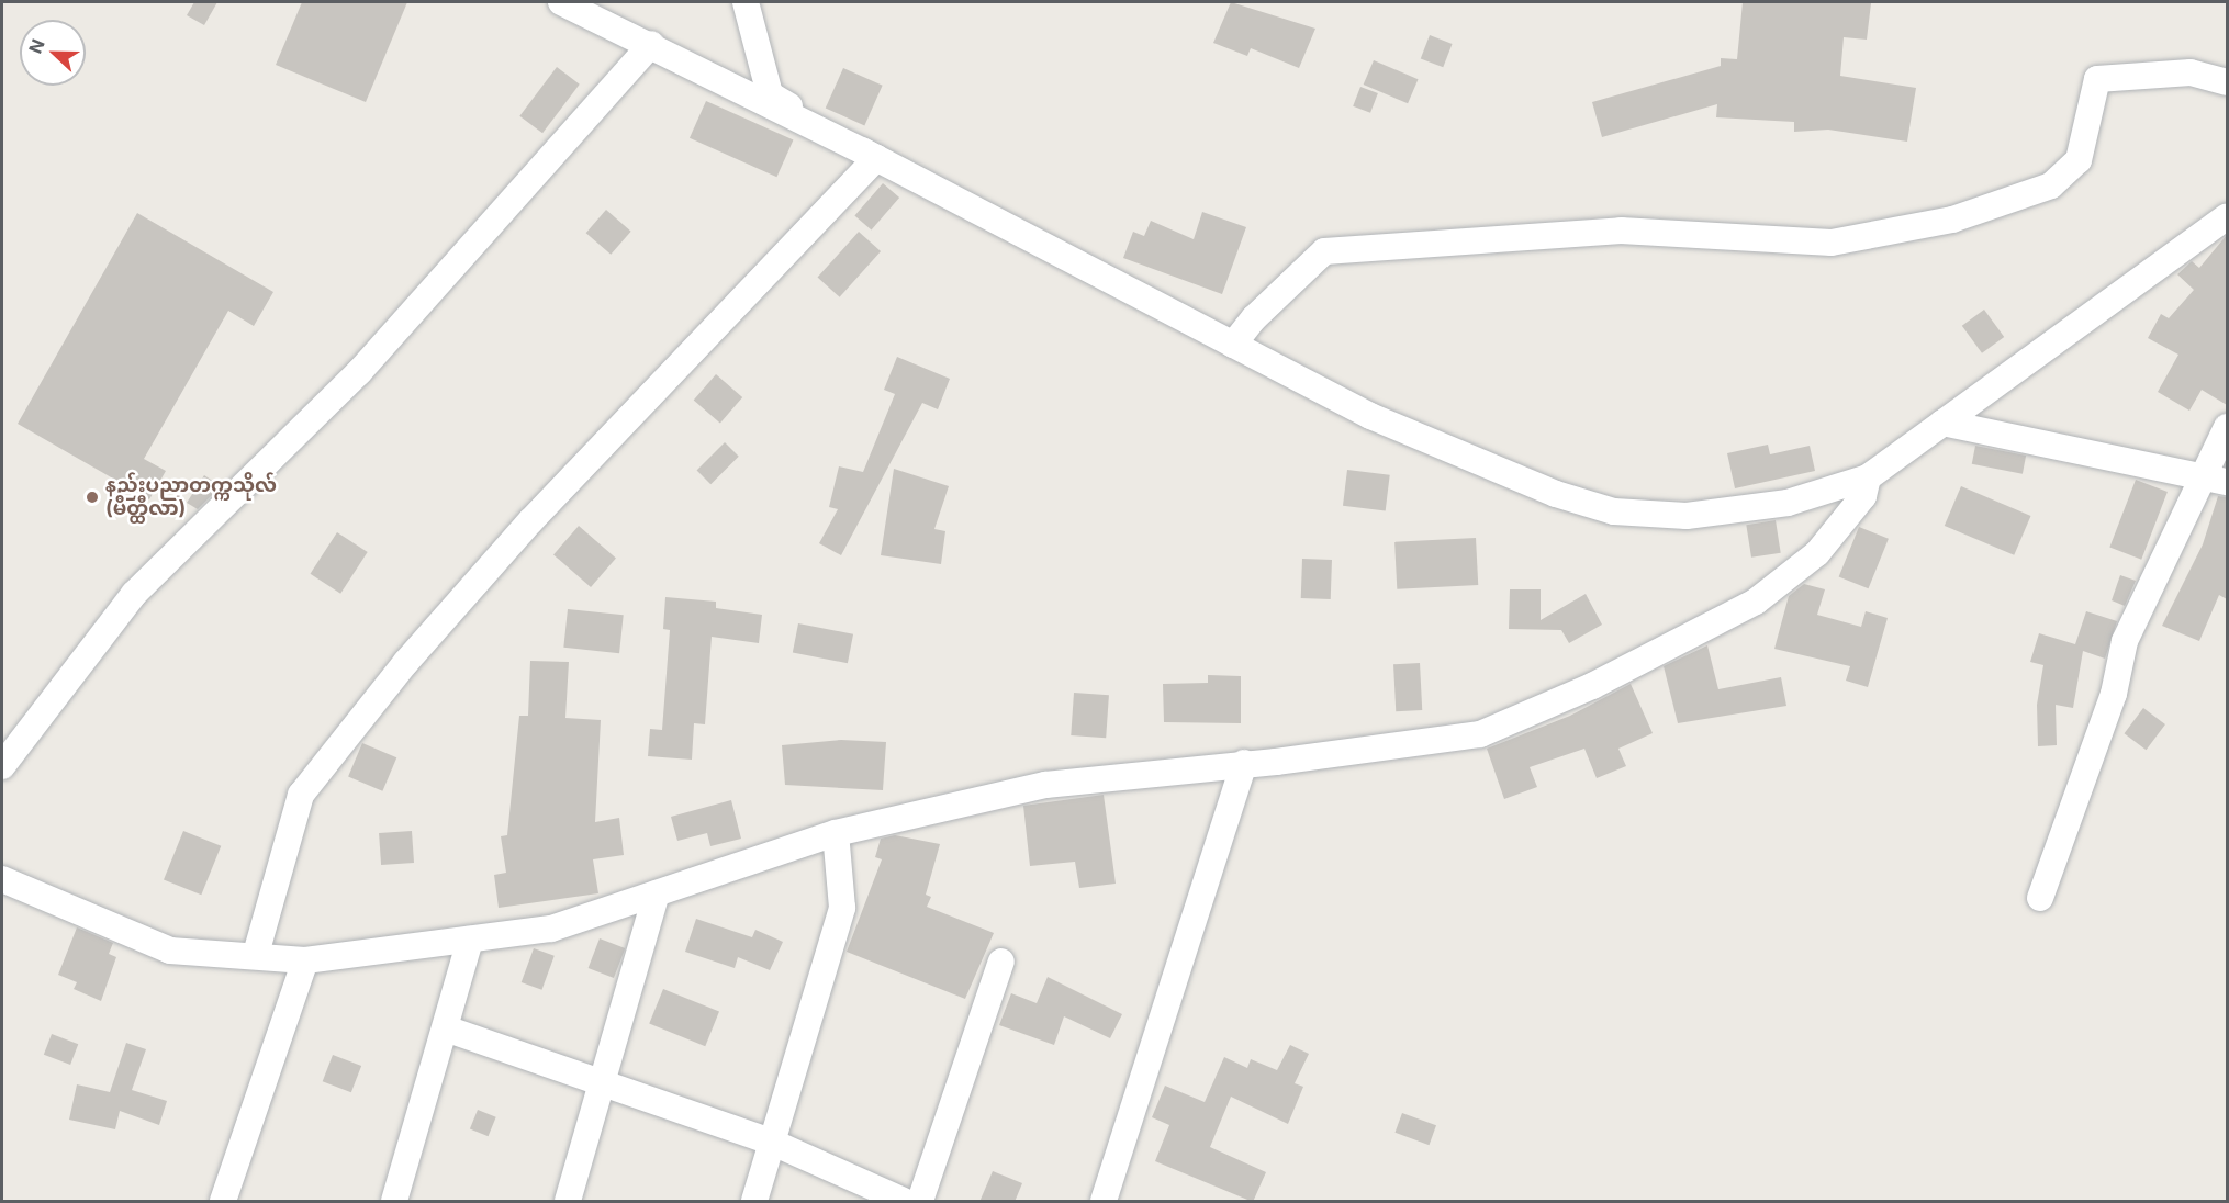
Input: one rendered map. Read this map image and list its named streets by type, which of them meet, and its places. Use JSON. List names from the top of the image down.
{
  "places": ["နည်းပညာတက္ကသိုလ် (မိတ္ထီလာ)"],
  "north": "left"
}
